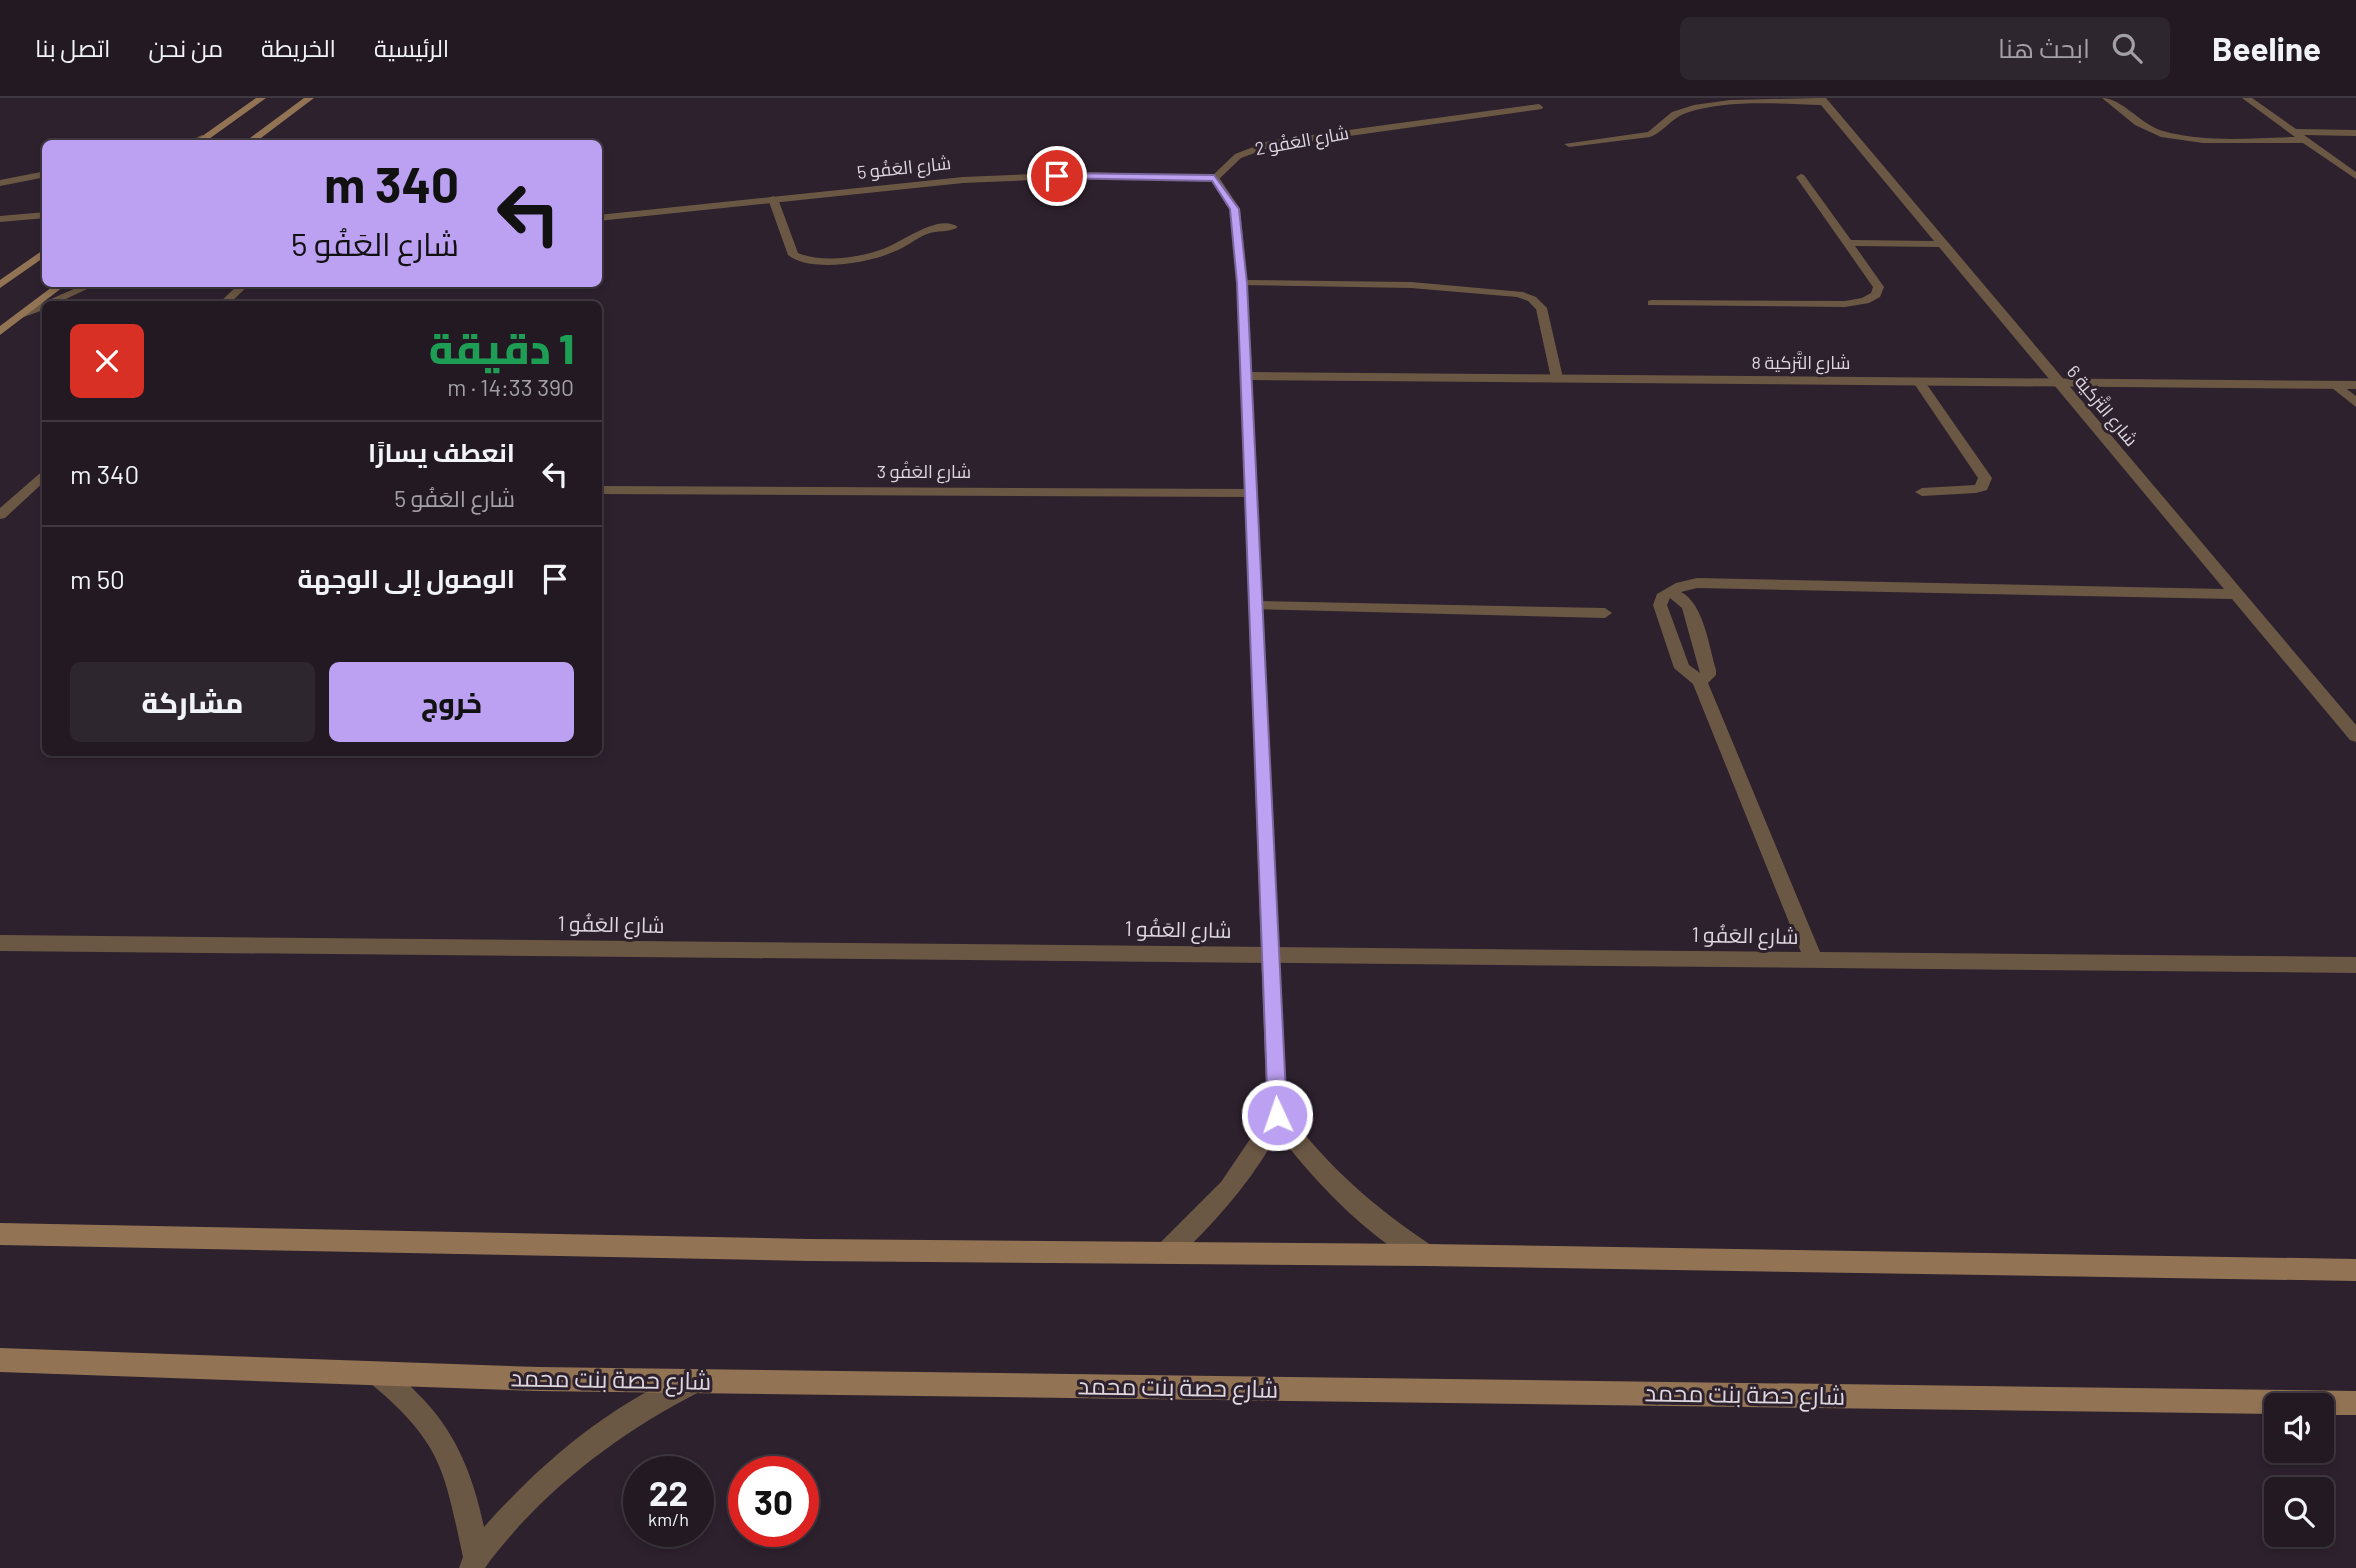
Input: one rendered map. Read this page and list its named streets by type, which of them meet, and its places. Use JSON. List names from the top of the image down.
{
  "streets": {
    "street": [
      "شارع العَفُو 2",
      "شارع العَفُو 5",
      "شارع التَّزكية 8",
      "شارع التَّزكية 6",
      "شارع العَفُو 3",
      "شارع العَفُو 1",
      "شارع حصة بنت محمد"
    ]
  },
  "crossings": [
    ["شارع العَفُو 2", "شارع العَفُو 5"],
    ["شارع التَّزكية 8", "شارع التَّزكية 6"]
  ],
  "page": {
    "header": "Beeline",
    "search": "ابحث هنا",
    "nav": [
      "الرئيسية",
      "الخريطة",
      "من نحن",
      "اتصل بنا"
    ],
    "turn": ["340 m", "شارع العَفُو 5"],
    "heading": ["1 دقيقة", "390 m · 14:33"],
    "list": [
      {
        "name": "انعطف يسارًا",
        "note": "شارع العَفُو 5",
        "value": "340 m"
      },
      {
        "name": "الوصول إلى الوجهة",
        "value": "50 m"
      }
    ],
    "buttons": ["خروج", "مشاركة"],
    "speed": "22 km/h",
    "limit": "30"
  }
}
